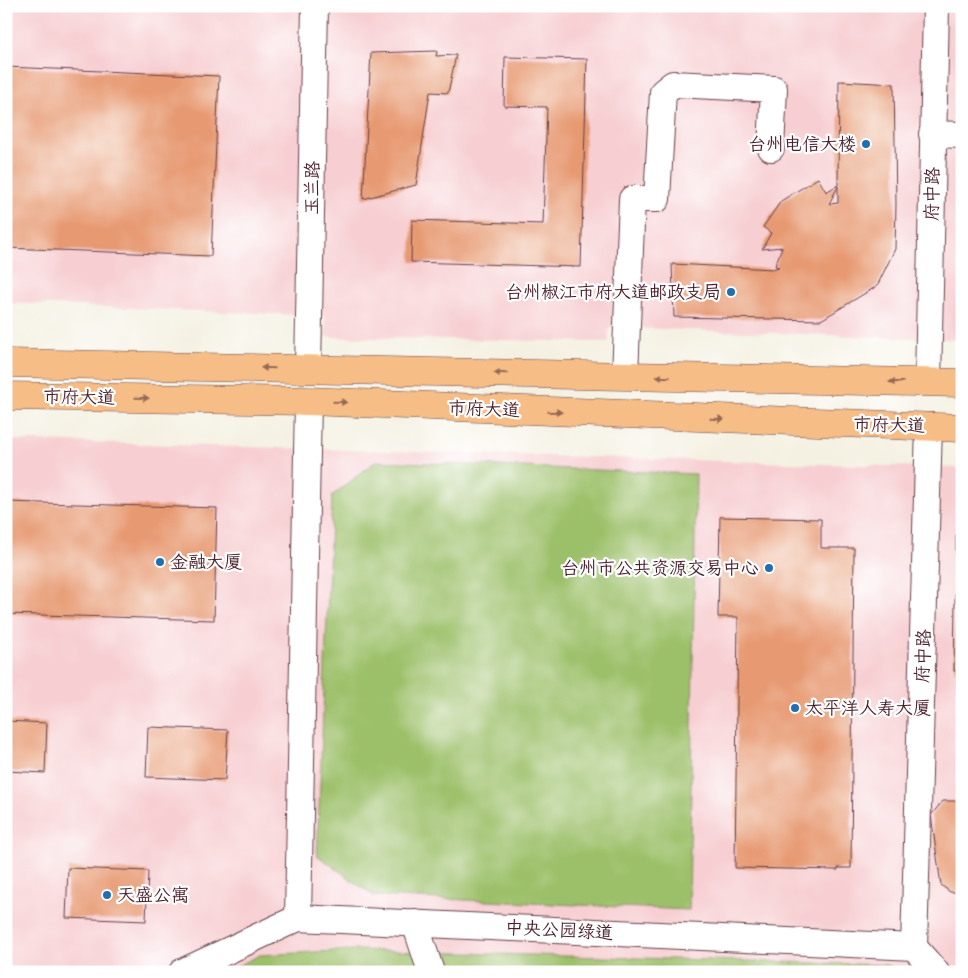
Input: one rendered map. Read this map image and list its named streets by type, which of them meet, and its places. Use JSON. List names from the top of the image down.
{
  "streets": {
    "main road": ["市府大道"],
    "street": ["玉兰路", "府中路", "中央公园绿道"]
  },
  "crossings": [
    ["玉兰路", "市府大道"],
    ["府中路", "市府大道"],
    ["府中路", "中央公园绿道"]
  ],
  "places": [
    "台州电信大楼",
    "台州椒江市府大道邮政支局",
    "金融大厦",
    "台州市公共资源交易中心",
    "太平洋人寿大厦",
    "天盛公寓"
  ]
}
